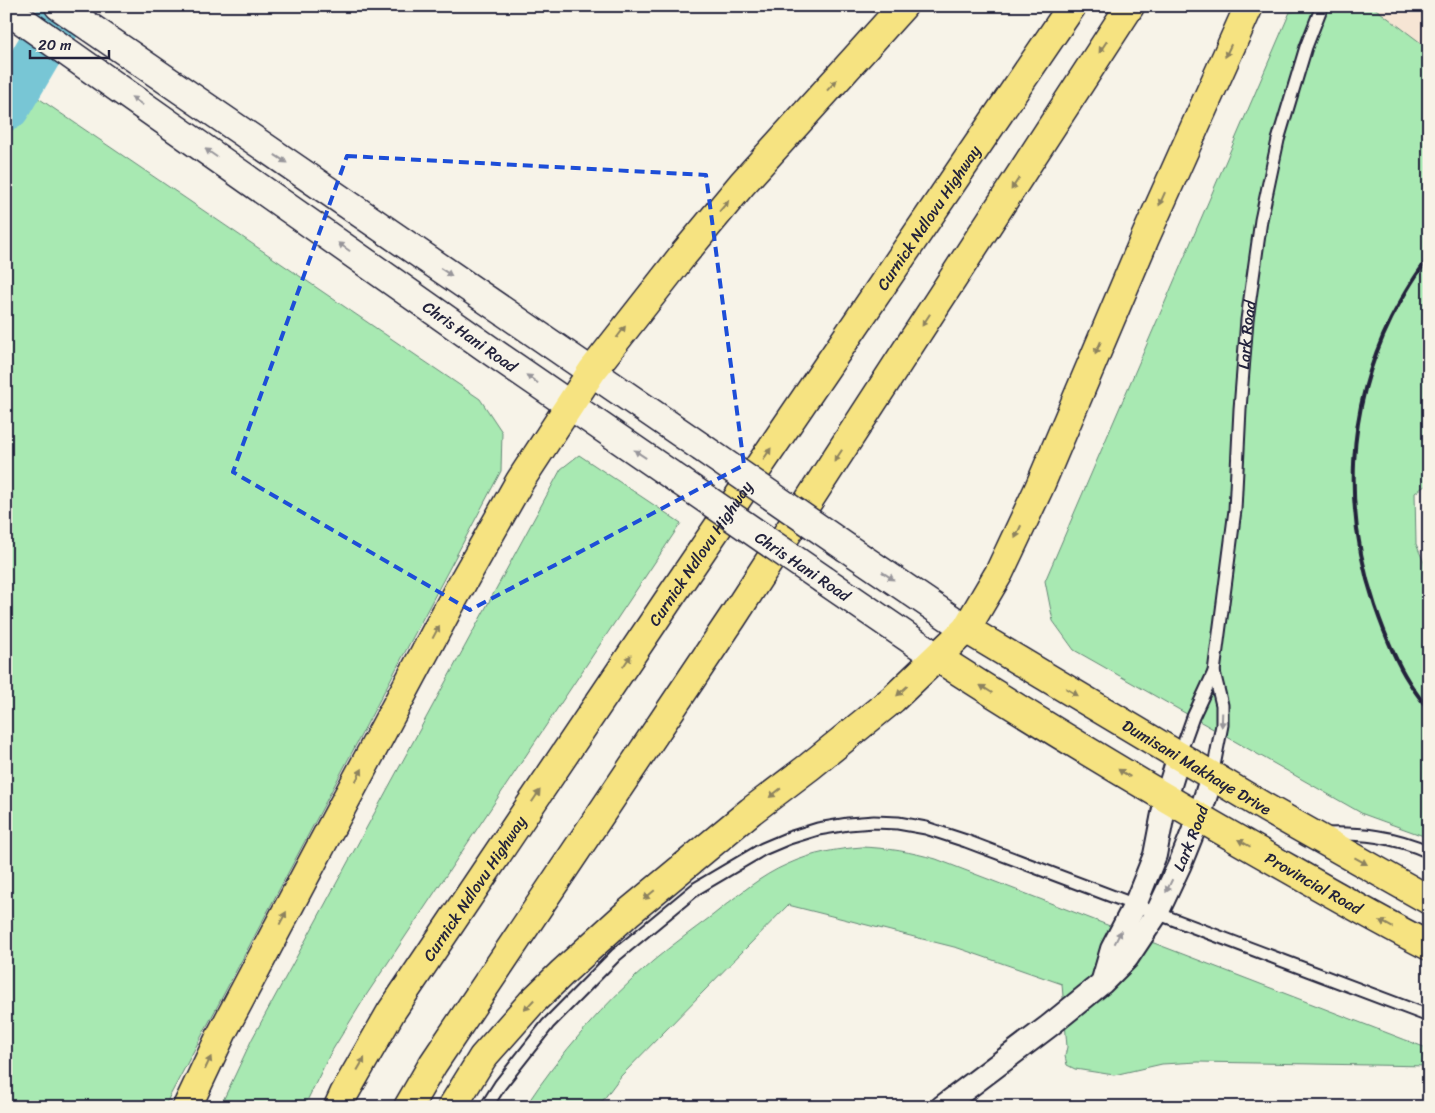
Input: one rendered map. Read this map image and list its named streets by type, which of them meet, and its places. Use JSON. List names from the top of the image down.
{
  "streets": {
    "main road": [
      "Curnick Ndlovu Highway",
      "Chris Hani Road",
      "Dumisani Makhaye Drive",
      "Provincial Road"
    ],
    "street": ["Lark Road"]
  },
  "crossings": [
    ["Lark Road", "Dumisani Makhaye Drive"],
    ["Lark Road", "Provincial Road"]
  ],
  "one_way": ["Provincial Road"],
  "scale_bar": "20 m"
}
